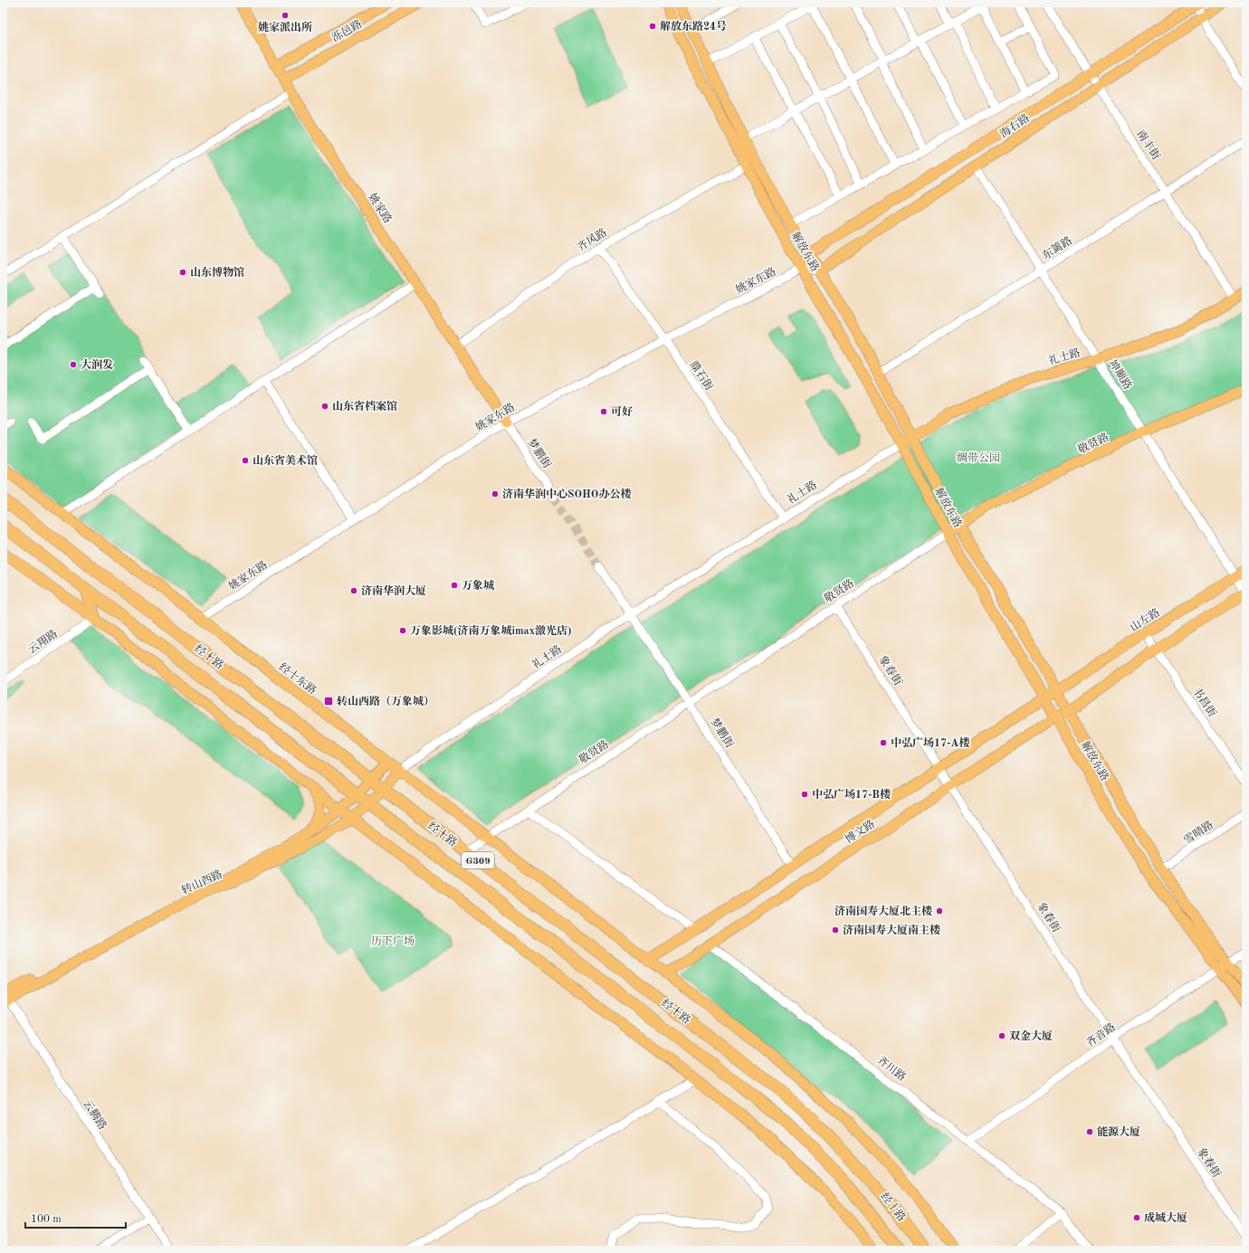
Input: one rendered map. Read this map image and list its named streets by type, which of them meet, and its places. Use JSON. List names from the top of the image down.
{
  "streets": {
    "highway": ["经十路", "G309"],
    "main road": [
      "泺邑路",
      "海右路",
      "姚家路",
      "解放东路",
      "礼士路",
      "敬贤路",
      "山左路",
      "经十东路",
      "博文路",
      "转山西路"
    ],
    "street": [
      "南丰街",
      "齐风路",
      "东篱路",
      "姚家东路",
      "坤顺路",
      "鼎石街",
      "梦鹏街",
      "云翔路",
      "象春街",
      "书昌街",
      "雪晴路",
      "齐音路",
      "齐川路",
      "云腾路"
    ]
  },
  "crossings": [
    ["泺邑路", "姚家路"],
    ["海右路", "南丰街"],
    ["海右路", "解放东路"],
    ["海右路", "坤顺路"],
    ["南丰街", "东篱路"],
    ["南丰街", "礼士路"],
    ["姚家路", "齐风路"],
    ["姚家路", "姚家东路"],
    ["姚家路", "梦鹏街"],
    ["齐风路", "解放东路"],
    ["齐风路", "鼎石街"],
    ["东篱路", "解放东路"],
    ["东篱路", "坤顺路"],
    ["解放东路", "姚家东路"],
    ["解放东路", "礼士路"],
    ["解放东路", "敬贤路"],
    ["解放东路", "山左路"],
    ["解放东路", "博文路"],
    ["解放东路", "雪晴路"],
    ["解放东路", "齐音路"],
    ["姚家东路", "鼎石街"],
    ["姚家东路", "梦鹏街"],
    ["姚家东路", "经十东路"],
    ["礼士路", "坤顺路"],
    ["礼士路", "鼎石街"],
    ["礼士路", "梦鹏街"],
    ["礼士路", "经十东路"],
    ["礼士路", "转山西路"],
    ["坤顺路", "敬贤路"],
    ["坤顺路", "山左路"],
    ["敬贤路", "梦鹏街"],
    ["敬贤路", "经十路"],
    ["敬贤路", "象春街"],
    ["梦鹏街", "博文路"],
    ["山左路", "书昌街"],
    ["山左路", "博文路"],
    ["经十路", "转山西路"],
    ["象春街", "博文路"],
    ["象春街", "齐音路"],
    ["经十东路", "转山西路"],
    ["博文路", "齐川路"],
    ["转山西路", "云腾路"],
    ["齐音路", "齐川路"]
  ],
  "parks": ["绸带公园", "历下广场"],
  "places": {
    "other": [
      "姚家派出所",
      "解放东路24号",
      "山东博物馆",
      "大润发",
      "山东省档案馆",
      "可好",
      "山东省美术馆",
      "济南华润中心SOHO办公楼",
      "万象城",
      "济南华润大厦",
      "万象影城(济南万象城imax激光店)",
      "中弘广场17-A楼",
      "中弘广场17-B楼",
      "济南国寿大厦北主楼",
      "济南国寿大厦南主楼",
      "双金大厦",
      "能源大厦",
      "成城大厦"
    ],
    "transit": ["转山西路（万象城）"]
  },
  "scale_bar": "100 m"
}
